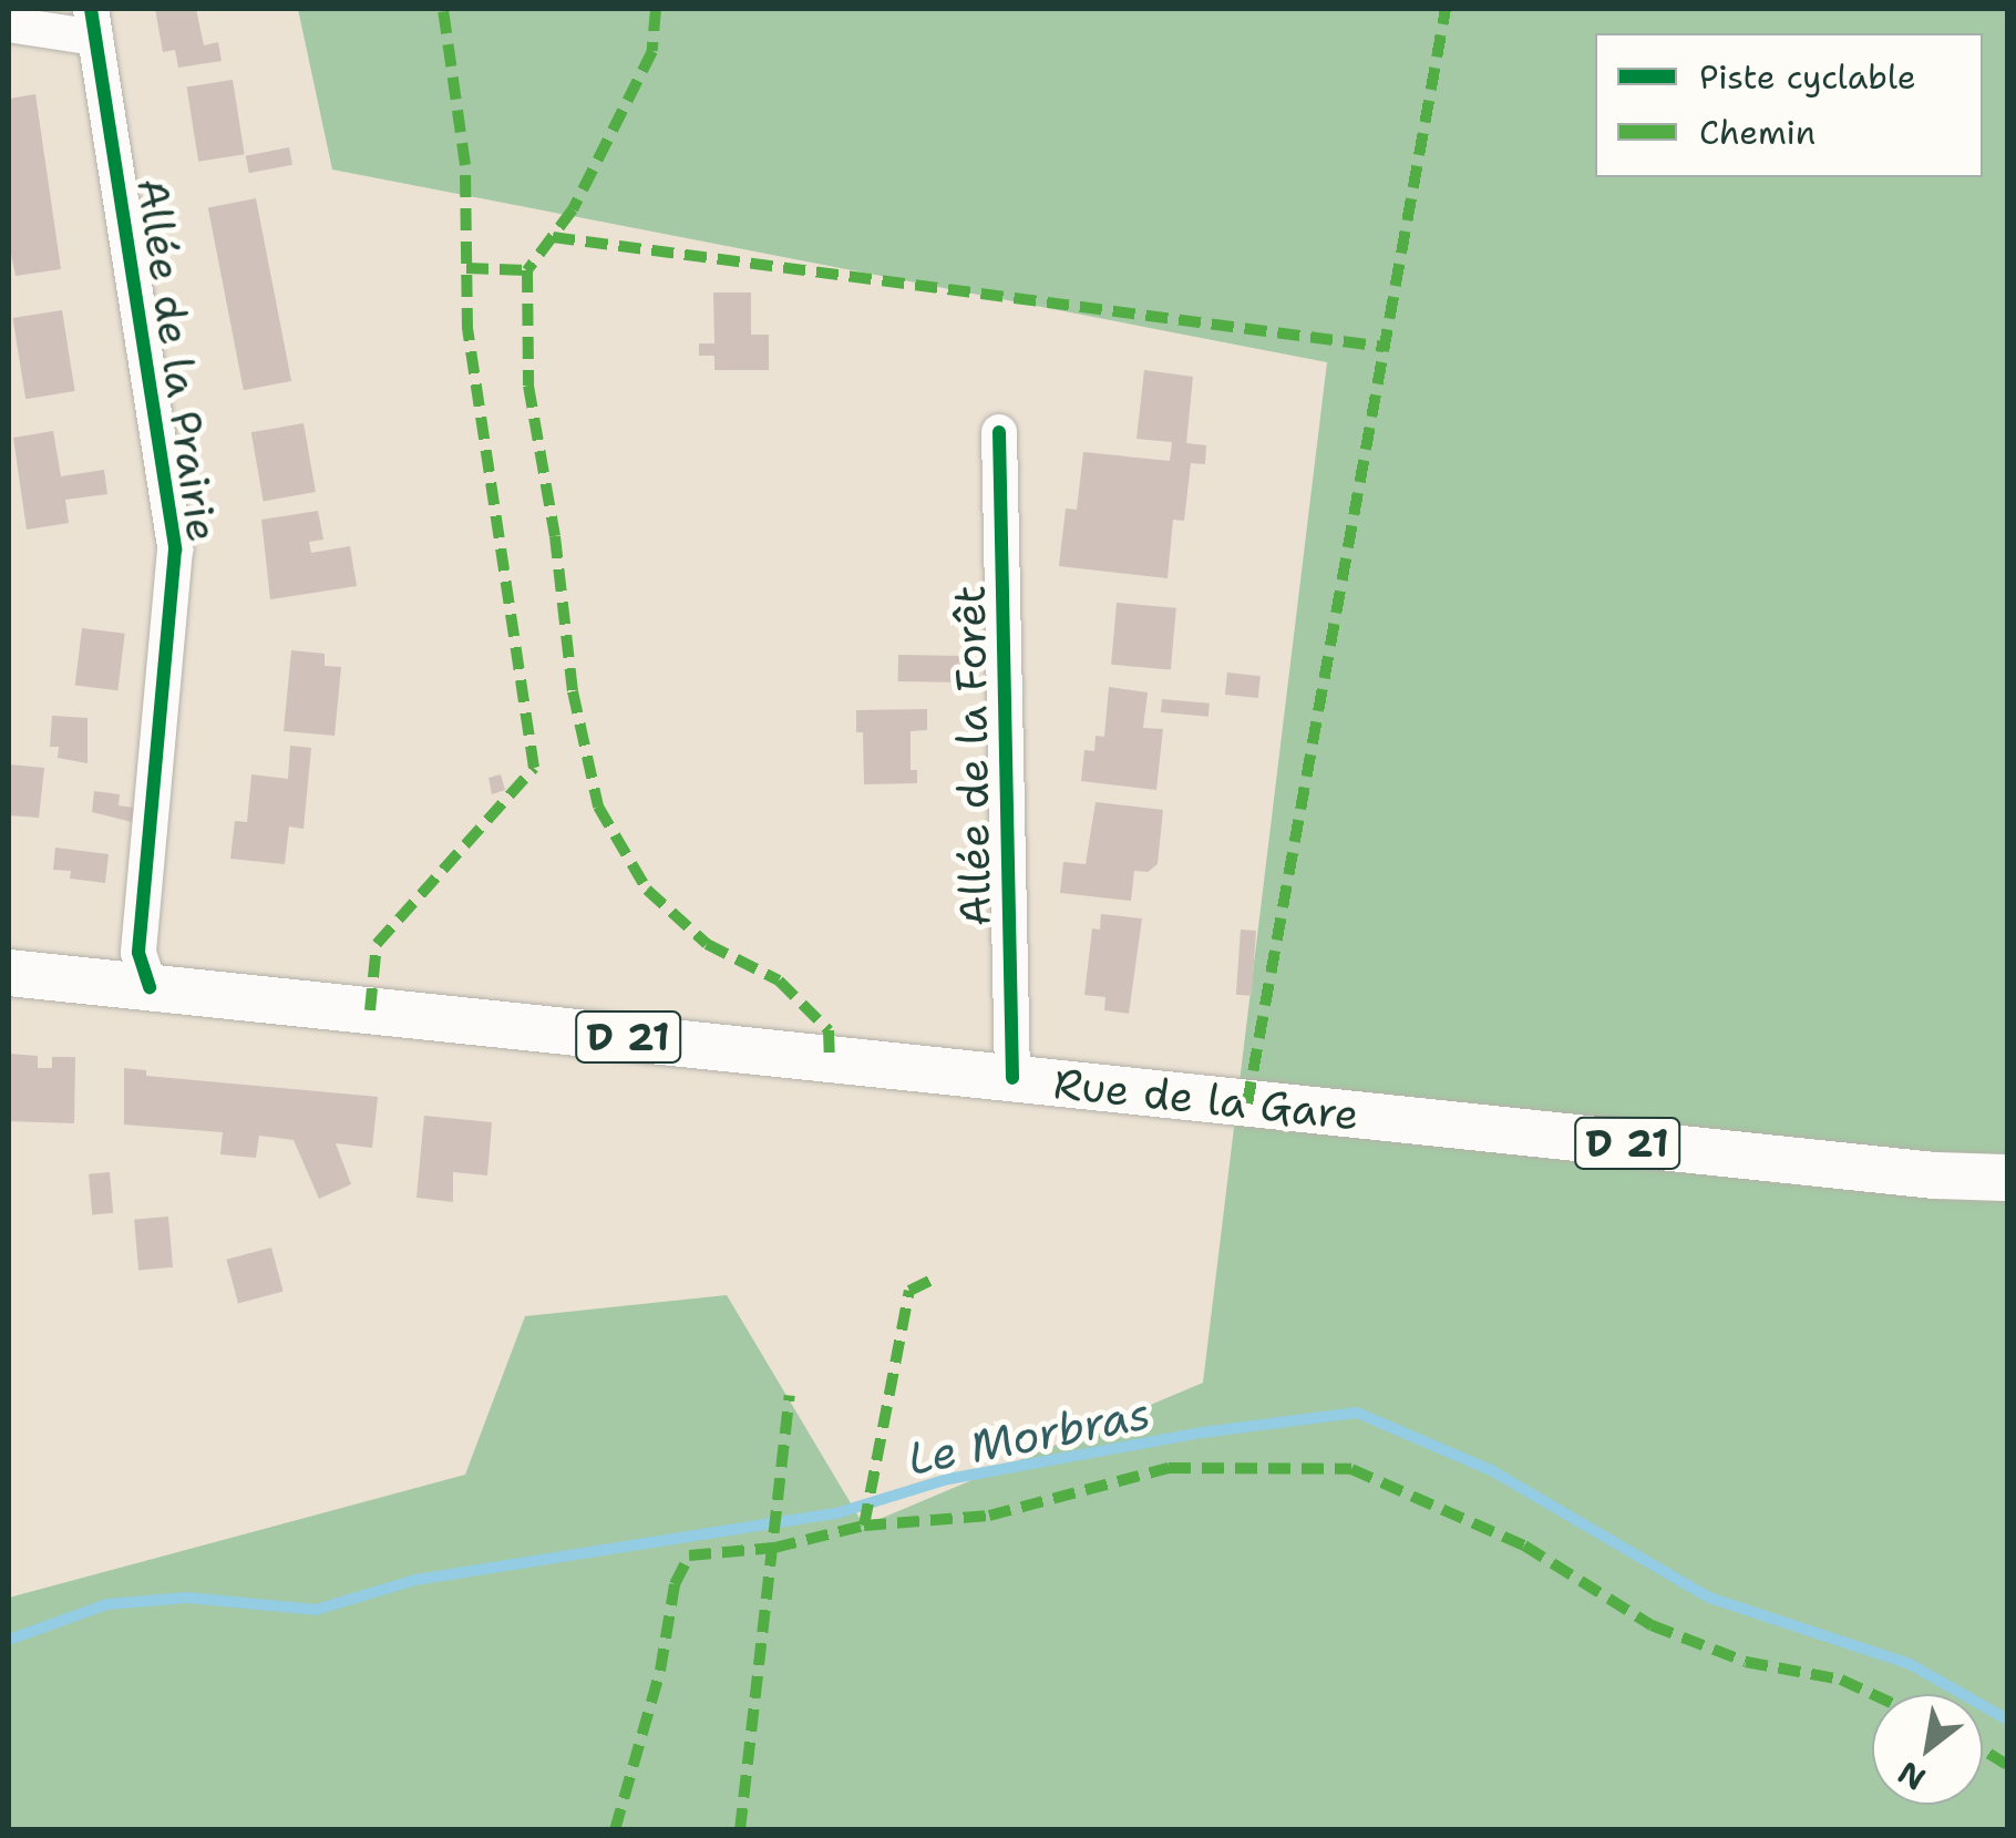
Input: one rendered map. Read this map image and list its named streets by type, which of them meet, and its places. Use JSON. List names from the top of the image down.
{
  "streets": {
    "main road": ["D 21", "Rue de la Gare"],
    "street": ["Allée de la Prairie", "Allée de la Forêt"]
  },
  "crossings": [
    ["Allée de la Prairie", "Rue de la Gare"],
    ["Allée de la Forêt", "Rue de la Gare"]
  ],
  "water": ["Le Morbras"],
  "legend": ["Piste cyclable", "Chemin"],
  "north": "bottom left"
}
